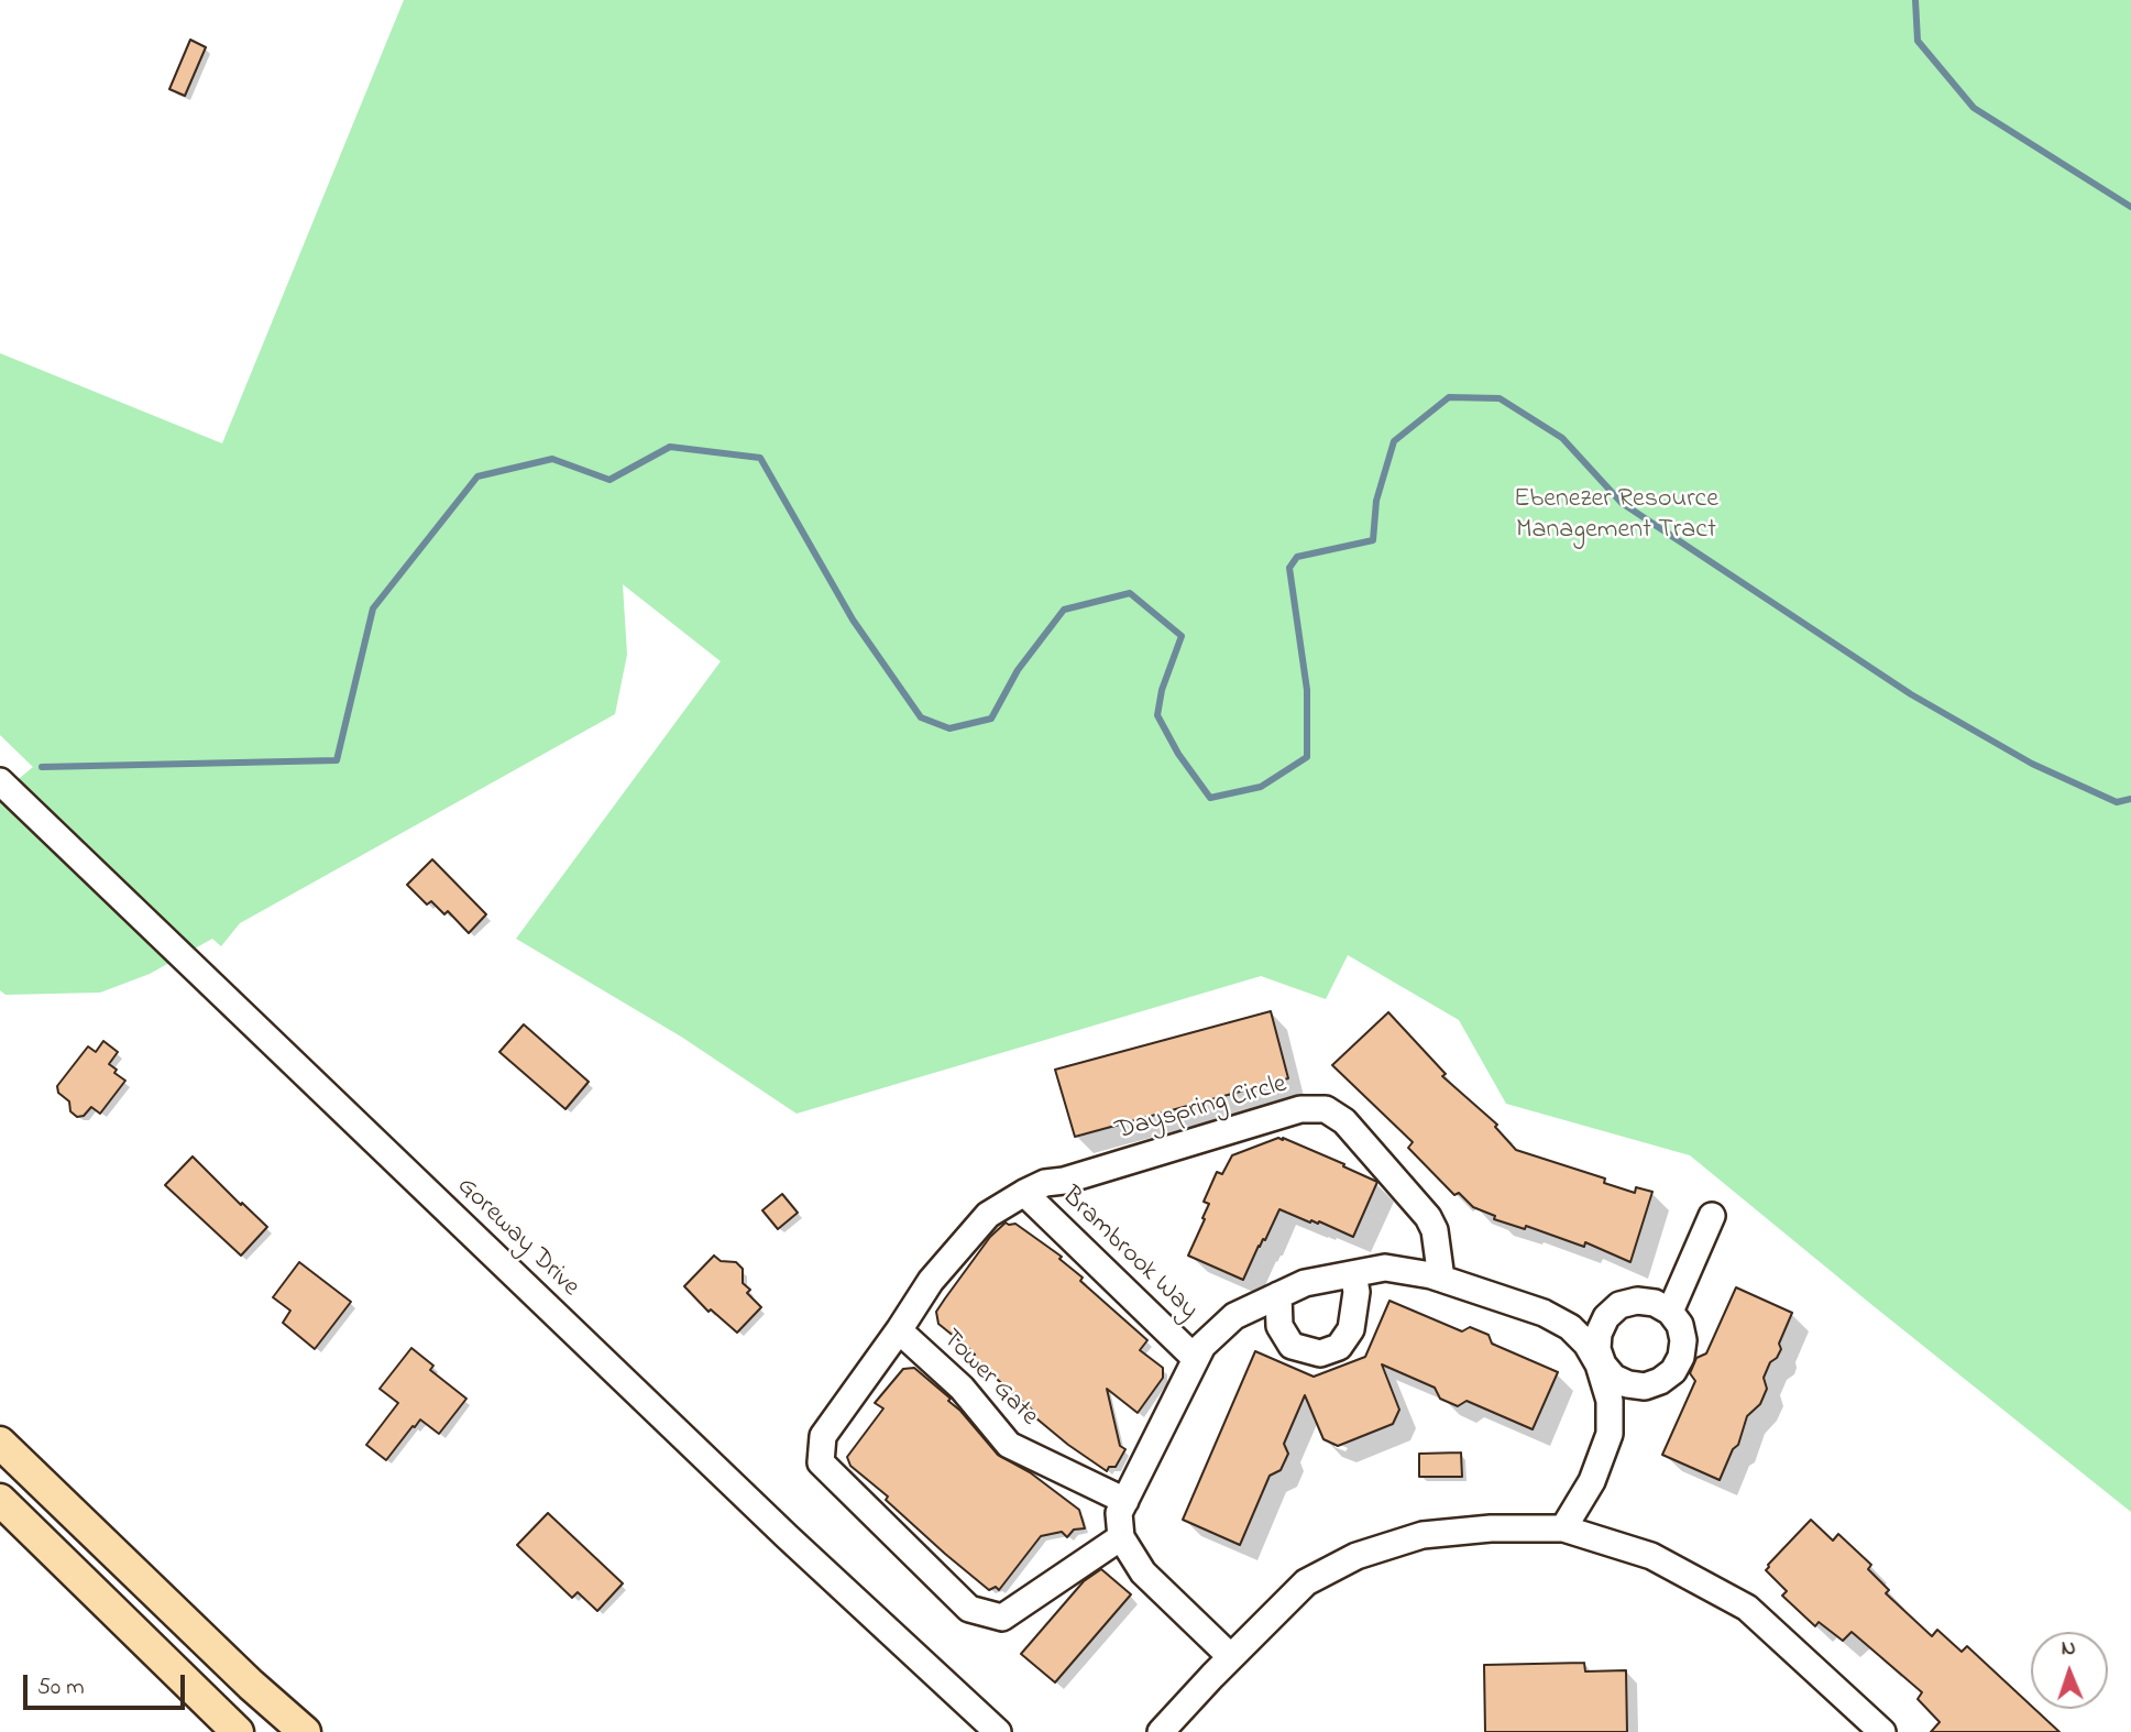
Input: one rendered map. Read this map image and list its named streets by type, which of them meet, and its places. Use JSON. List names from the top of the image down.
{
  "streets": {
    "street": [
      "Dayspring Circle",
      "Goreway Drive",
      "Brambrook Way",
      "Tower Gate"
    ]
  },
  "crossings": [
    ["Dayspring Circle", "Brambrook Way"],
    ["Brambrook Way", "Tower Gate"]
  ],
  "parks": ["Ebenezer Resource Management Tract"],
  "scale_bar": "50 m",
  "north": "top"
}
